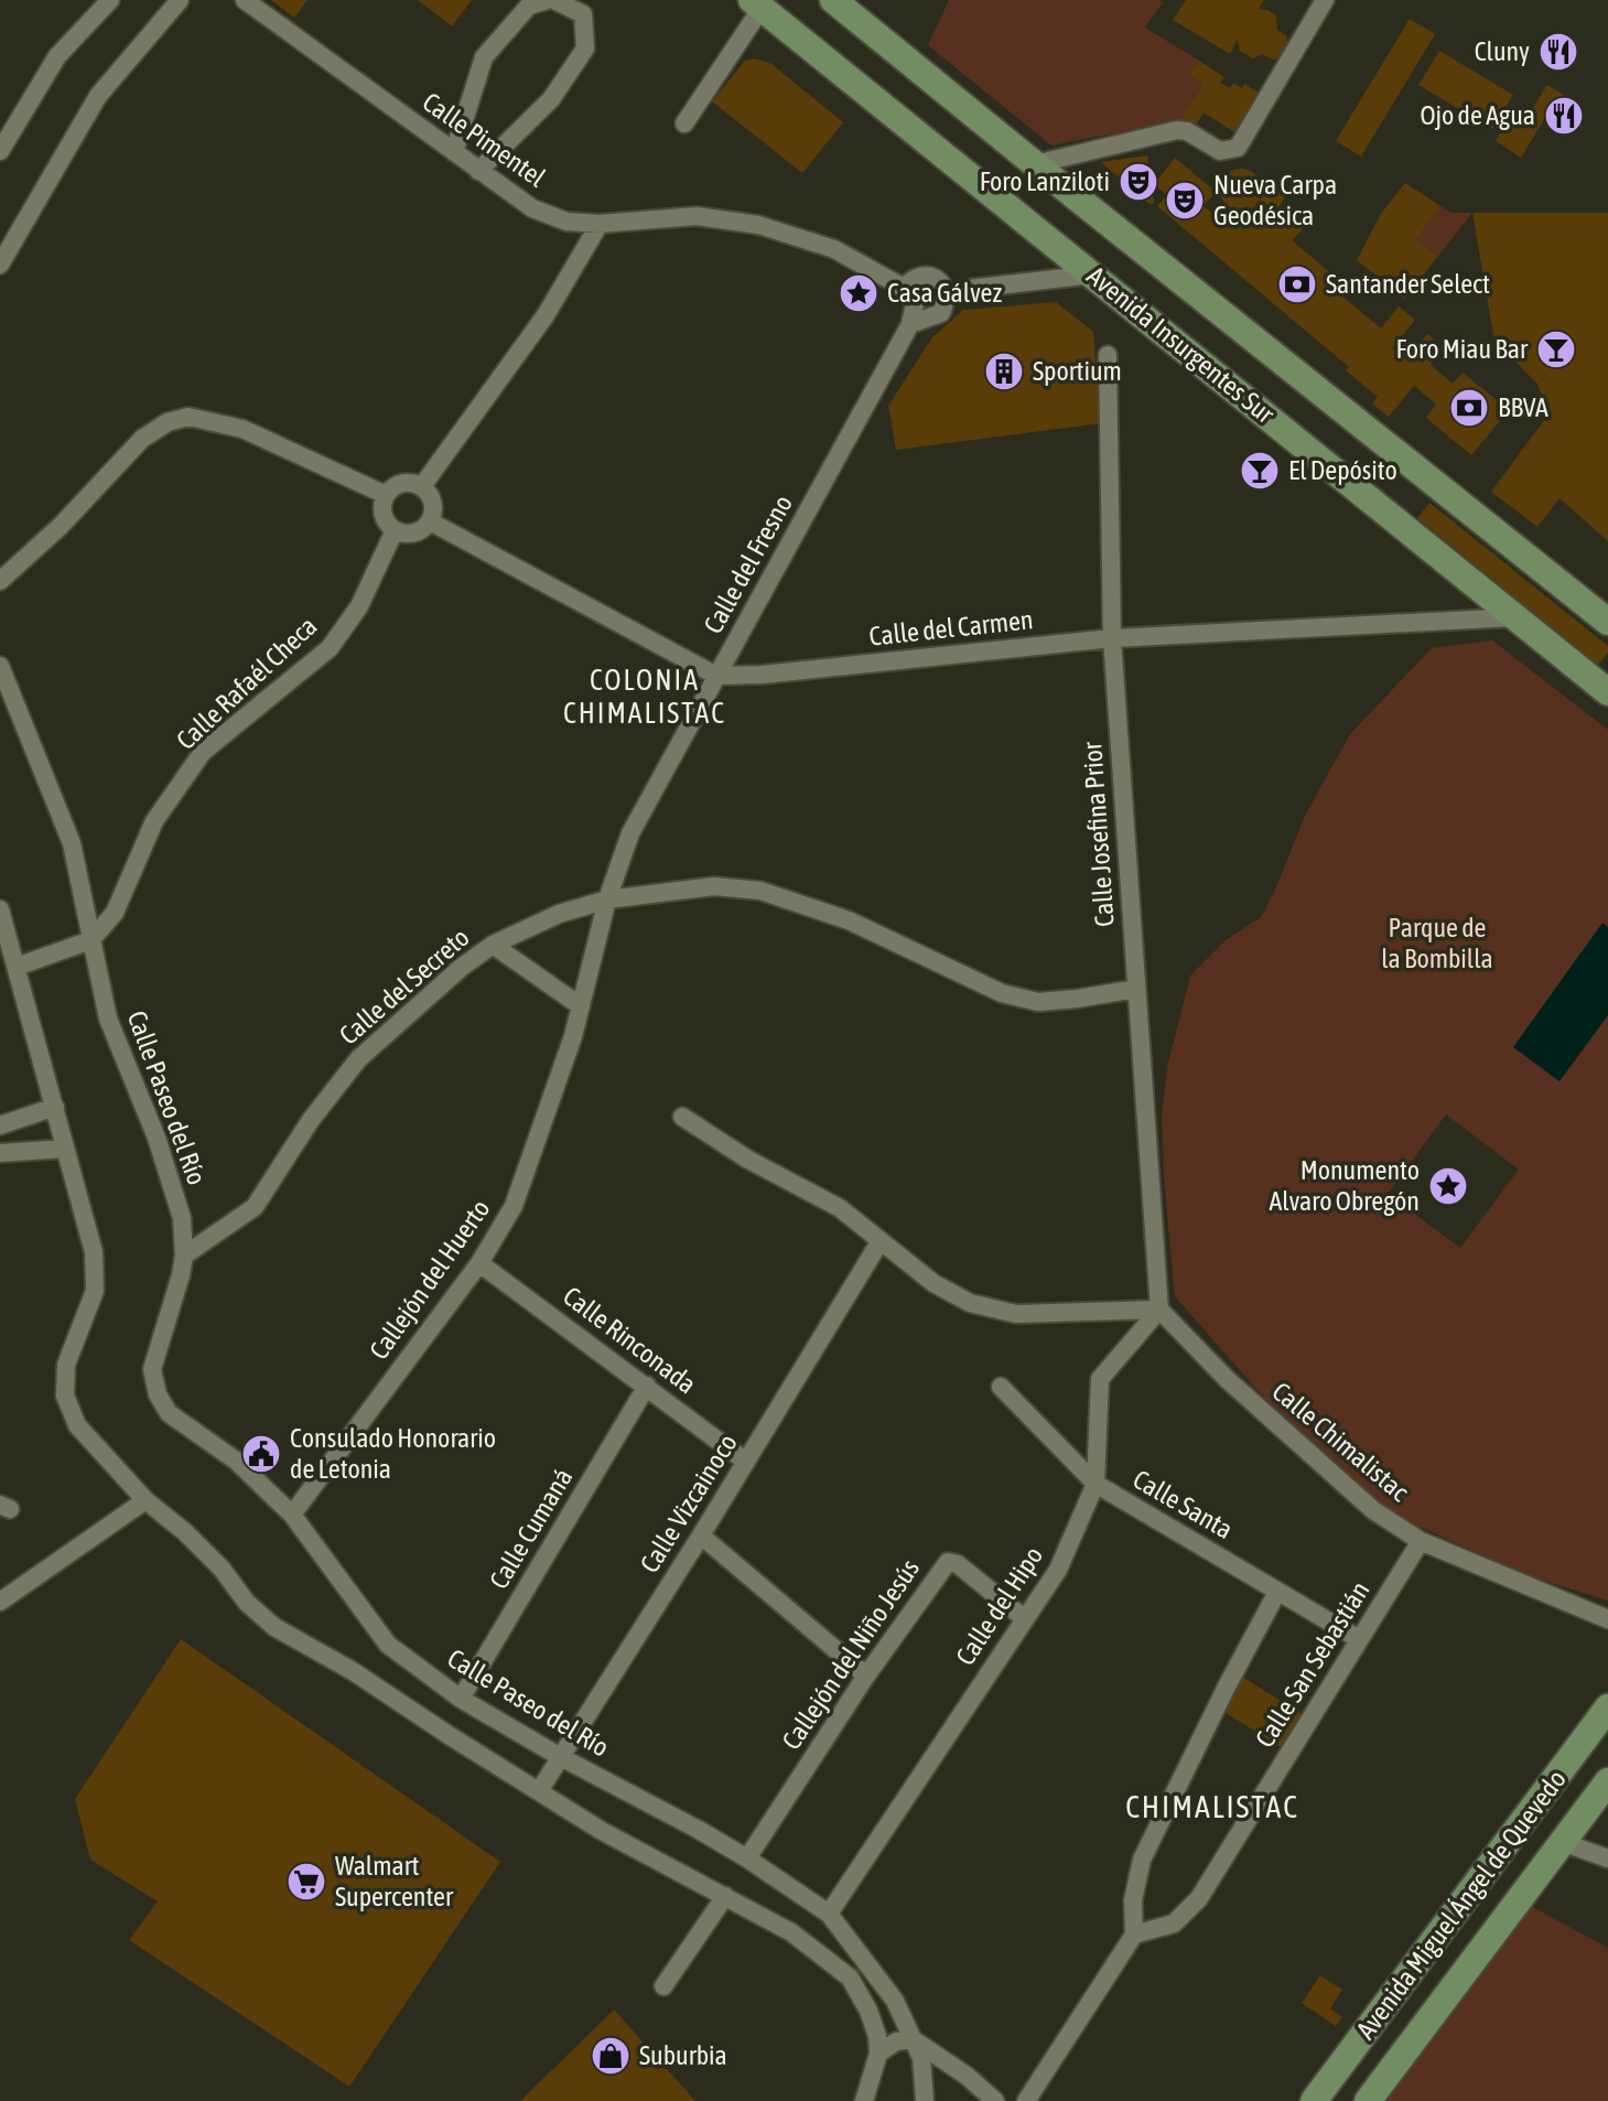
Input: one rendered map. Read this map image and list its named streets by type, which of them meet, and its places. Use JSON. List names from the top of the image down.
{
  "streets": {
    "main road": ["Avenida Insurgentes Sur", "Avenida Miguel Ángel de Quevedo"],
    "street": [
      "Calle Pimentel",
      "Calle del Fresno",
      "Calle del Carmen",
      "Calle Rafaél Checa",
      "Calle Josefina Prior",
      "Calle del Secreto",
      "Calle Paseo del Río",
      "Callejón del Huerto",
      "Calle Rinconada",
      "Calle Chimalistac",
      "Calle Vizcainoco",
      "Calle Santa",
      "Calle Cumaná",
      "Calle del Hipo",
      "Callejón del Niño Jesús",
      "Calle San Sebastián"
    ]
  },
  "crossings": [
    ["Calle Pimentel", "Calle del Fresno"],
    ["Avenida Insurgentes Sur", "Calle del Carmen"],
    ["Calle del Fresno", "Calle del Carmen"],
    ["Calle del Fresno", "Calle del Secreto"],
    ["Calle del Fresno", "Callejón del Huerto"],
    ["Calle del Carmen", "Calle Rafaél Checa"],
    ["Calle del Carmen", "Calle Josefina Prior"],
    ["Calle Rafaél Checa", "Calle Paseo del Río"],
    ["Calle Josefina Prior", "Calle del Secreto"],
    ["Calle Josefina Prior", "Calle Chimalistac"],
    ["Calle Josefina Prior", "Calle del Hipo"],
    ["Calle del Secreto", "Calle Paseo del Río"],
    ["Calle del Secreto", "Callejón del Huerto"],
    ["Calle Paseo del Río", "Callejón del Huerto"],
    ["Calle Paseo del Río", "Calle Vizcainoco"],
    ["Calle Paseo del Río", "Calle Cumaná"],
    ["Calle Paseo del Río", "Calle del Hipo"],
    ["Calle Paseo del Río", "Callejón del Niño Jesús"],
    ["Callejón del Huerto", "Calle Rinconada"],
    ["Calle Rinconada", "Calle Vizcainoco"],
    ["Calle Rinconada", "Calle Cumaná"],
    ["Calle Chimalistac", "Calle del Hipo"],
    ["Calle Chimalistac", "Calle San Sebastián"],
    ["Calle Santa", "Calle del Hipo"],
    ["Calle Santa", "Calle San Sebastián"],
    ["Calle del Hipo", "Callejón del Niño Jesús"]
  ],
  "districts": ["COLONIA CHIMALISTAC", "CHIMALISTAC"],
  "parks": ["Parque de la Bombilla"],
  "places": {
    "restaurant": ["Cluny", "Ojo de Agua"],
    "theatre": ["Foro Lanziloti", "Nueva Carpa Geodésica"],
    "bank": ["Santander Select", "BBVA"],
    "place": ["Casa Gálvez", "Monumento Alvaro Obregón"],
    "bar": ["Foro Miau Bar", "El Depósito"],
    "building": ["Sportium"],
    "public building": ["Consulado Honorario de Letonia"],
    "supermarket": ["Walmart Supercenter"],
    "shop": ["Suburbia"]
  }
}
